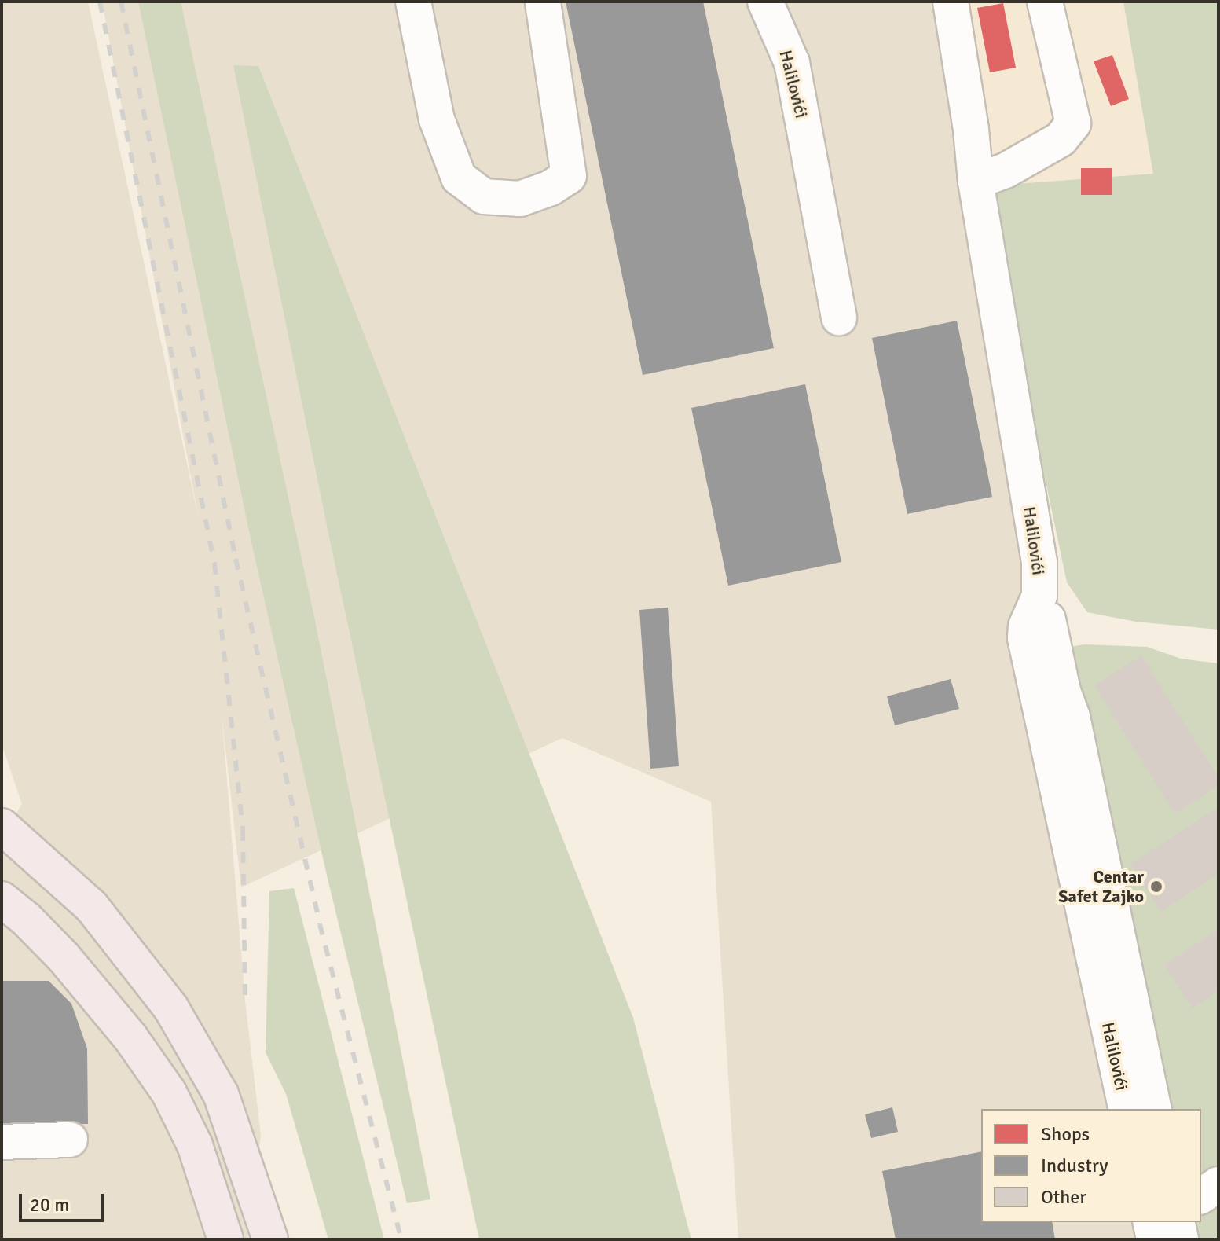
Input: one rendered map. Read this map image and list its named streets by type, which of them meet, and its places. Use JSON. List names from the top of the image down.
{
  "streets": {
    "street": ["Halilovići"]
  },
  "places": ["Centar Safet Zajko"],
  "legend": ["Shops", "Industry", "Other"],
  "scale_bar": "20 m"
}
